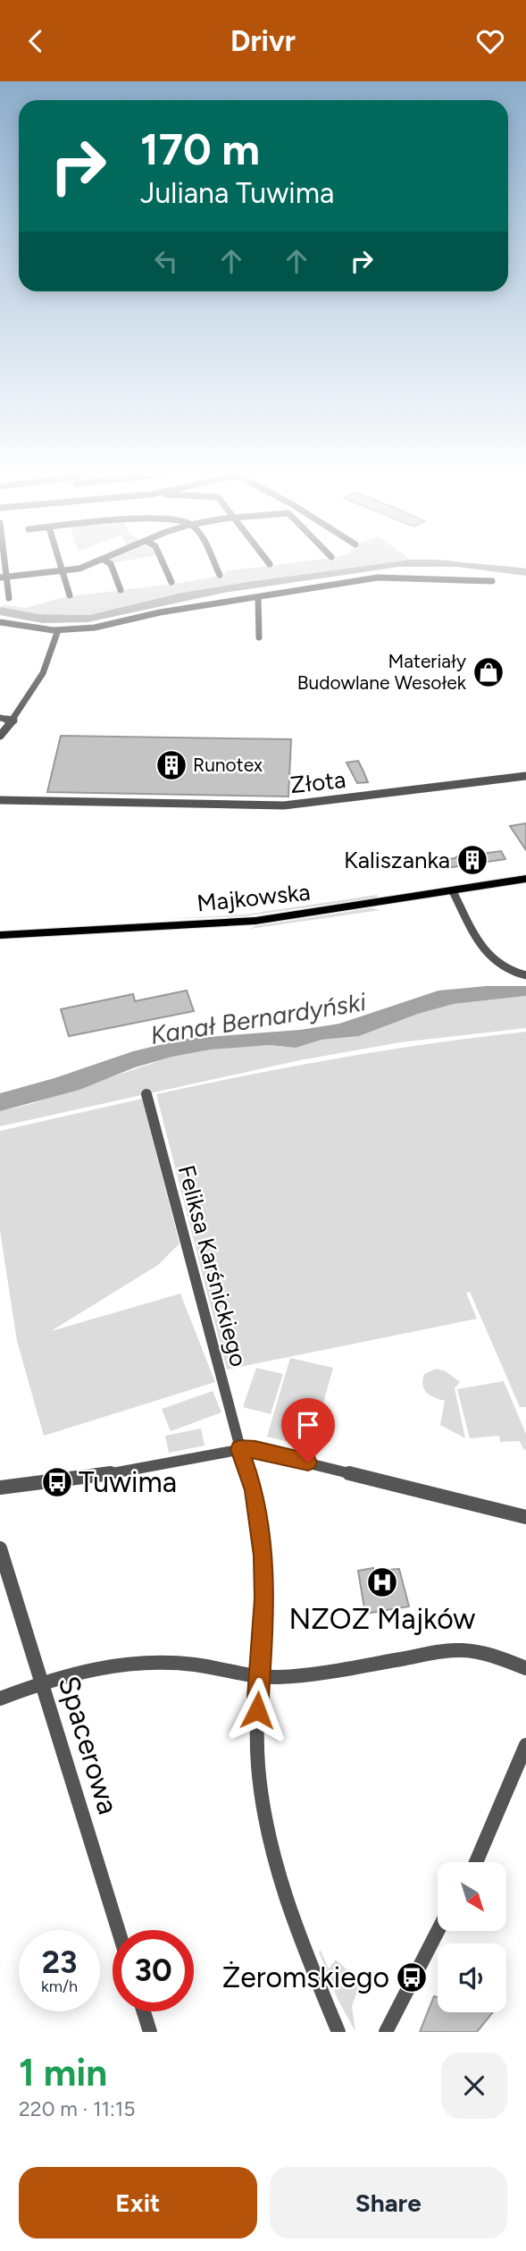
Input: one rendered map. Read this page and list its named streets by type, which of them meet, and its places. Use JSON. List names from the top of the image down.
{
  "streets": {
    "main road": ["Majkowska"],
    "street": ["Złota", "Feliksa Karśnickiego", "Spacerowa"]
  },
  "water": ["Kanał Bernardyński"],
  "places": {
    "shop": ["Materiały Budowlane Wesołek"],
    "building": ["Runotex", "Kaliszanka"],
    "bus stop": ["Tuwima", "Żeromskiego"],
    "hospital": ["NZOZ Majków"]
  },
  "north": "bottom right",
  "page": {
    "header": "Drivr",
    "turn": ["170 m", "Juliana Tuwima"],
    "speed": "23 km/h",
    "limit": "30",
    "heading": ["1 min", "220 m · 11:15"],
    "buttons": ["Exit", "Share"]
  }
}
